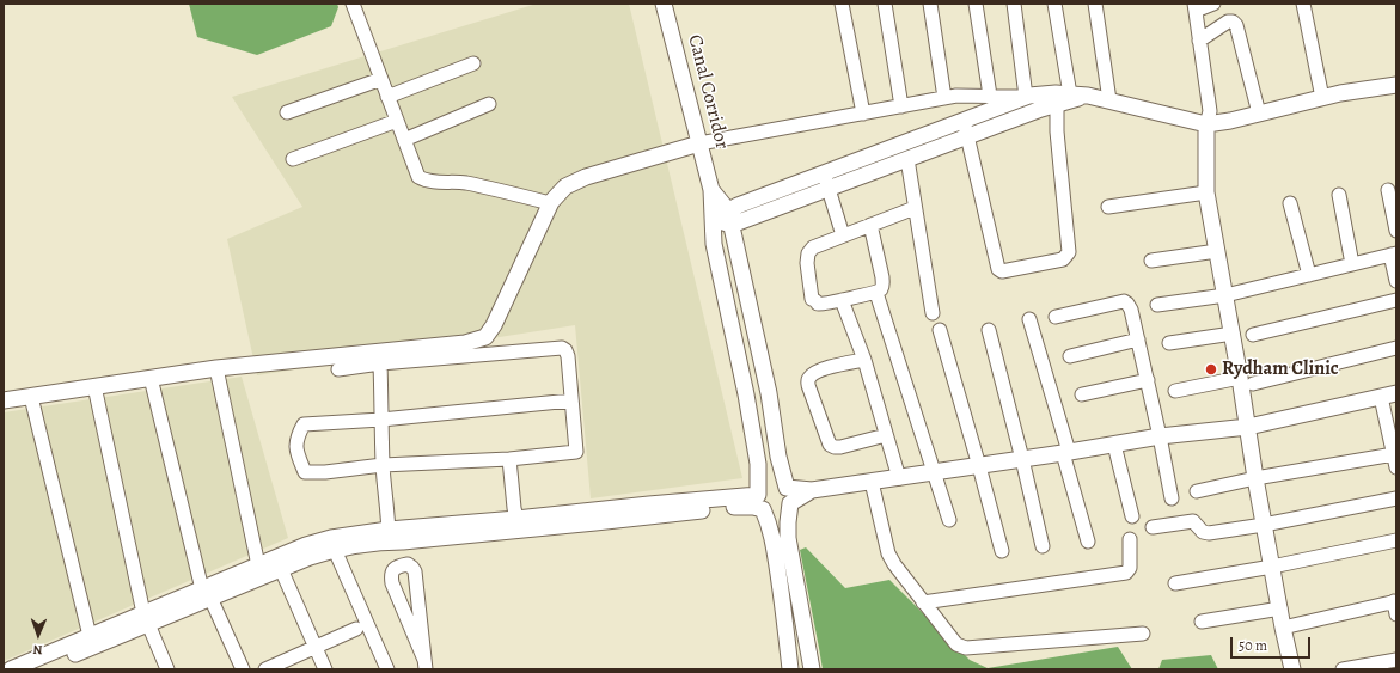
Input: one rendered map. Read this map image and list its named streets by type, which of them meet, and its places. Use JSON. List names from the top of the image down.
{
  "streets": {
    "street": ["Canal Corridor"]
  },
  "places": ["Rydham Clinic"],
  "scale_bar": "50 m",
  "north": "bottom"
}
